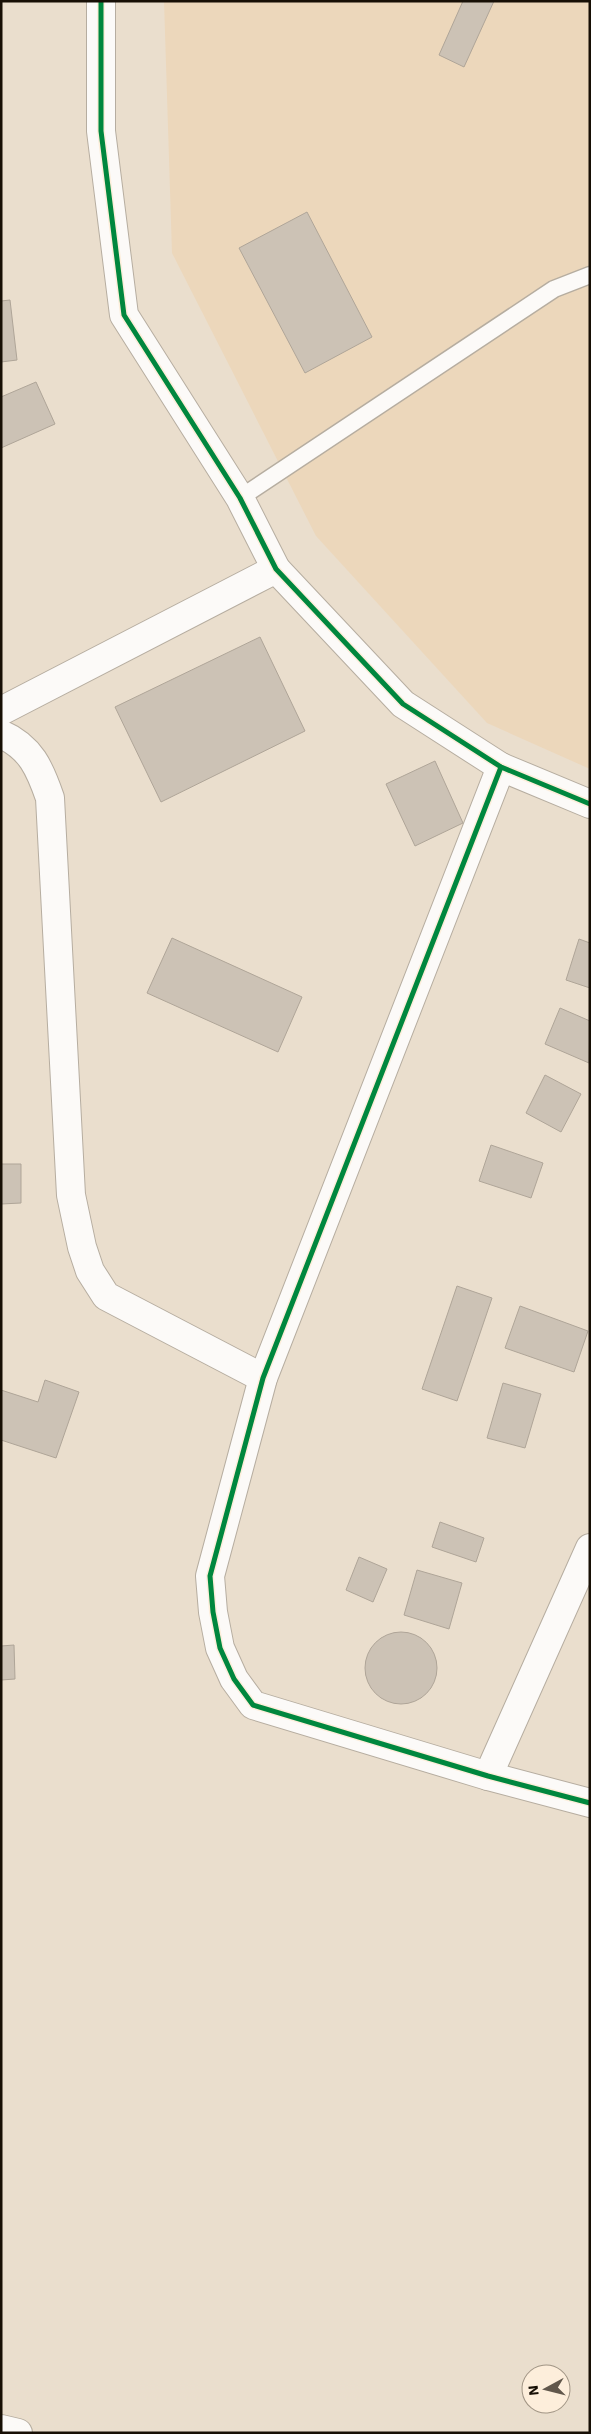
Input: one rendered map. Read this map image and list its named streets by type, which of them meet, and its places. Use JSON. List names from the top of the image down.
{
  "north": "left"
}
